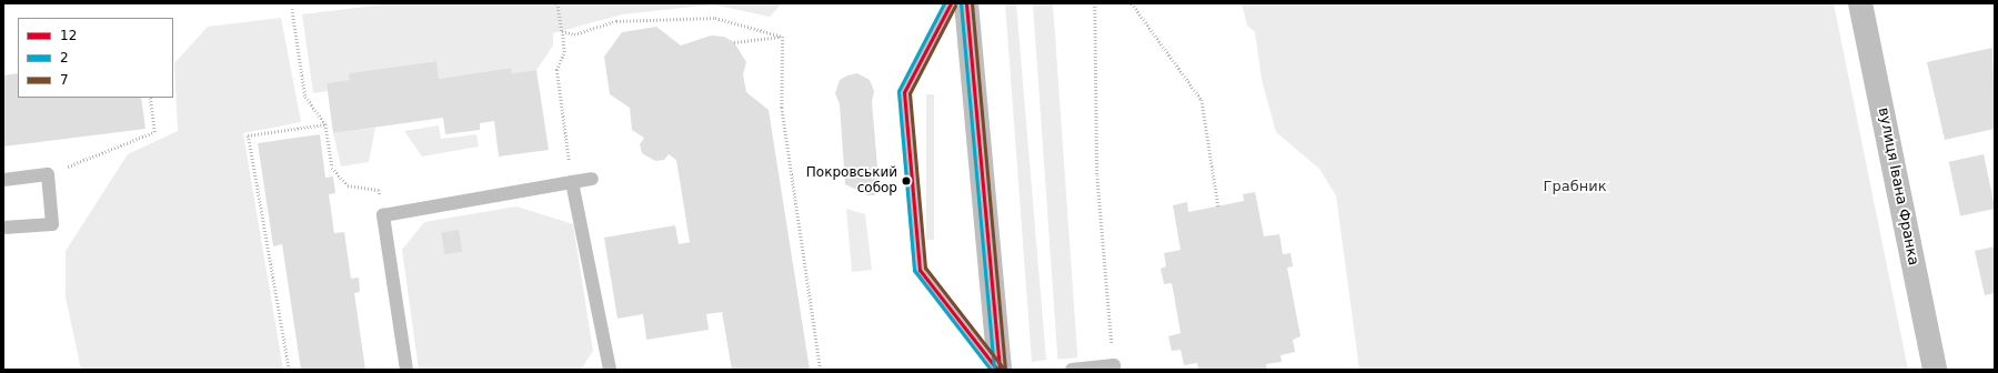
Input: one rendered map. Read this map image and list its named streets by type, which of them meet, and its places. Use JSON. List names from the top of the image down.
{
  "streets": {
    "street": ["вулиця Івана Франка"]
  },
  "parks": ["Грабник"],
  "places": ["Покровський собор"],
  "lines": ["transit line 12", "transit line 2", "transit line 7"],
  "legend": ["12", "2", "7"]
}
